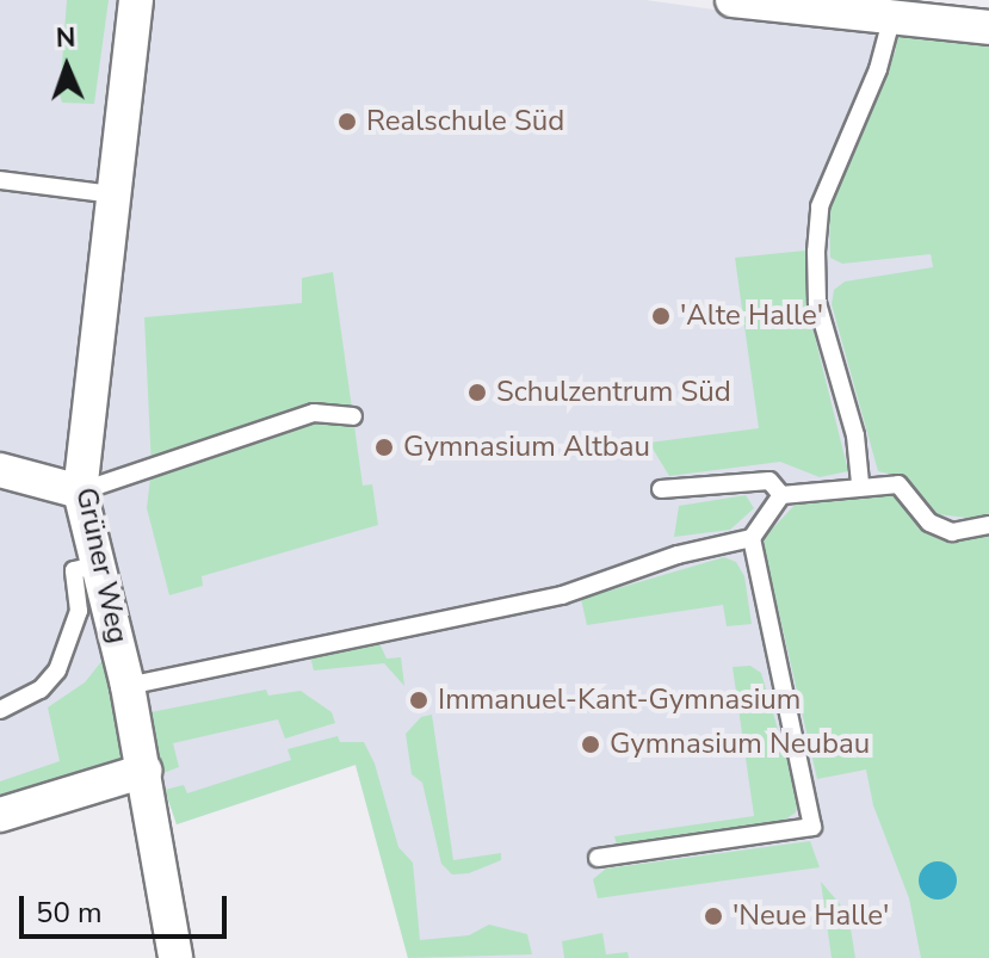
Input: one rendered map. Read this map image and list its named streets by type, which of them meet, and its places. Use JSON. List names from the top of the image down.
{
  "streets": {
    "street": ["Grüner Weg"]
  },
  "places": [
    "Realschule Süd",
    "'Alte Halle'",
    "Schulzentrum Süd",
    "Gymnasium Altbau",
    "Immanuel-Kant-Gymnasium",
    "Gymnasium Neubau",
    "'Neue Halle'"
  ],
  "scale_bar": "50 m",
  "north": "top"
}
